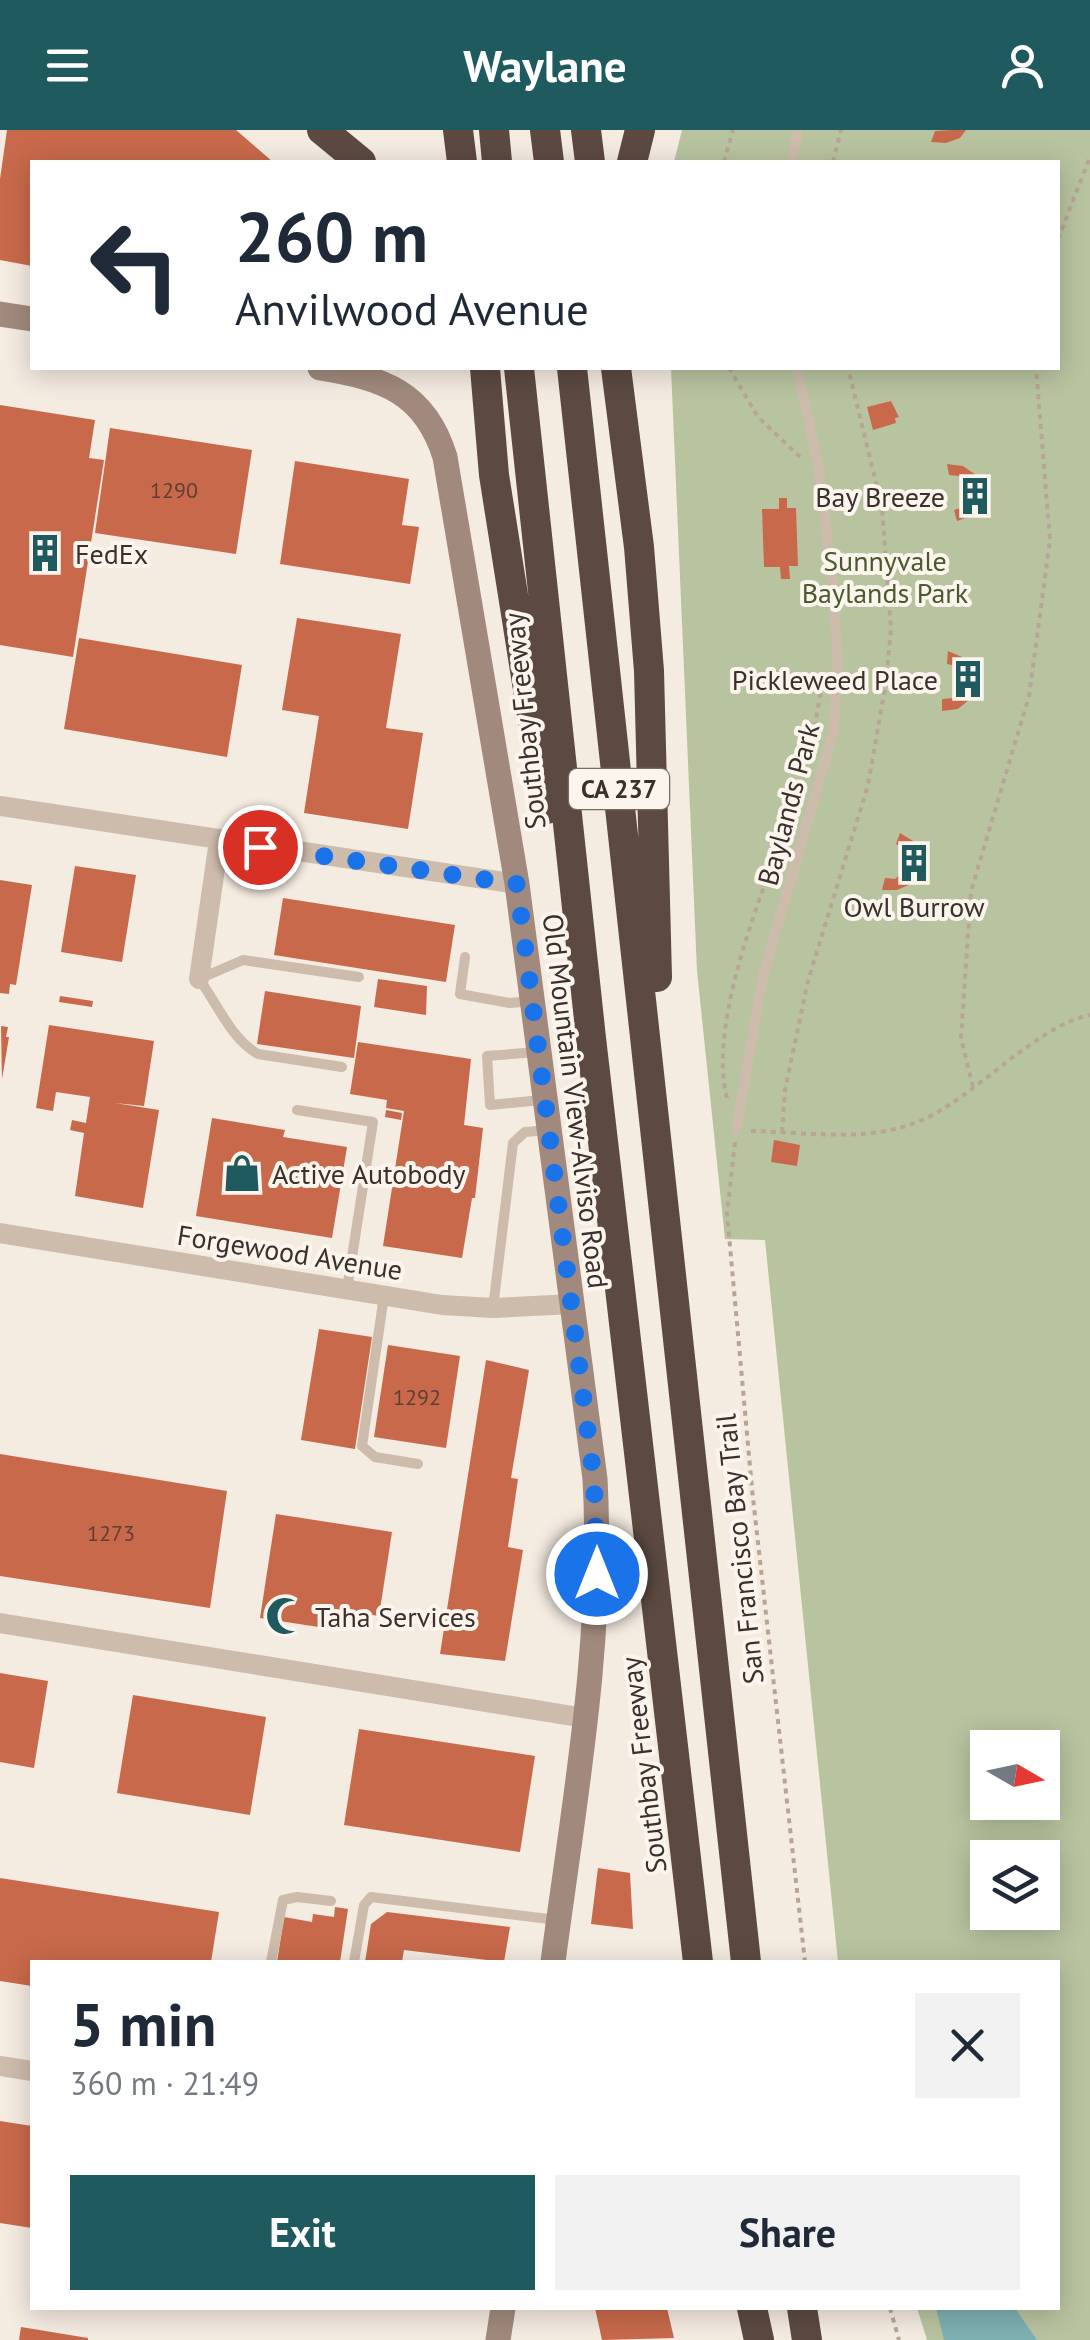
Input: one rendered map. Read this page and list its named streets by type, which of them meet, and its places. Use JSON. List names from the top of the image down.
{
  "streets": {
    "highway": ["Southbay Freeway", "CA 237"],
    "street": ["Old Mountain View-Alviso Road", "Forgewood Avenue"],
    "lane": ["Baylands Park"],
    "path": ["San Francisco Bay Trail"]
  },
  "crossings": [
    ["Baylands Park", "San Francisco Bay Trail"],
    ["Old Mountain View-Alviso Road", "Forgewood Avenue"]
  ],
  "parks": ["Sunnyvale Baylands Park"],
  "places": {
    "building": [
      "Bay Breeze",
      "FedEx",
      "Pickleweed Place",
      "Owl Burrow"
    ],
    "shop": ["Active Autobody"],
    "mosque": ["Taha Services"]
  },
  "house_numbers": ["1290", "1292", "1273"],
  "north": "right",
  "page": {
    "header": "Waylane",
    "turn": ["260 m", "Anvilwood Avenue"],
    "heading": ["5 min", "360 m · 21:49"],
    "buttons": ["Exit", "Share"]
  }
}
